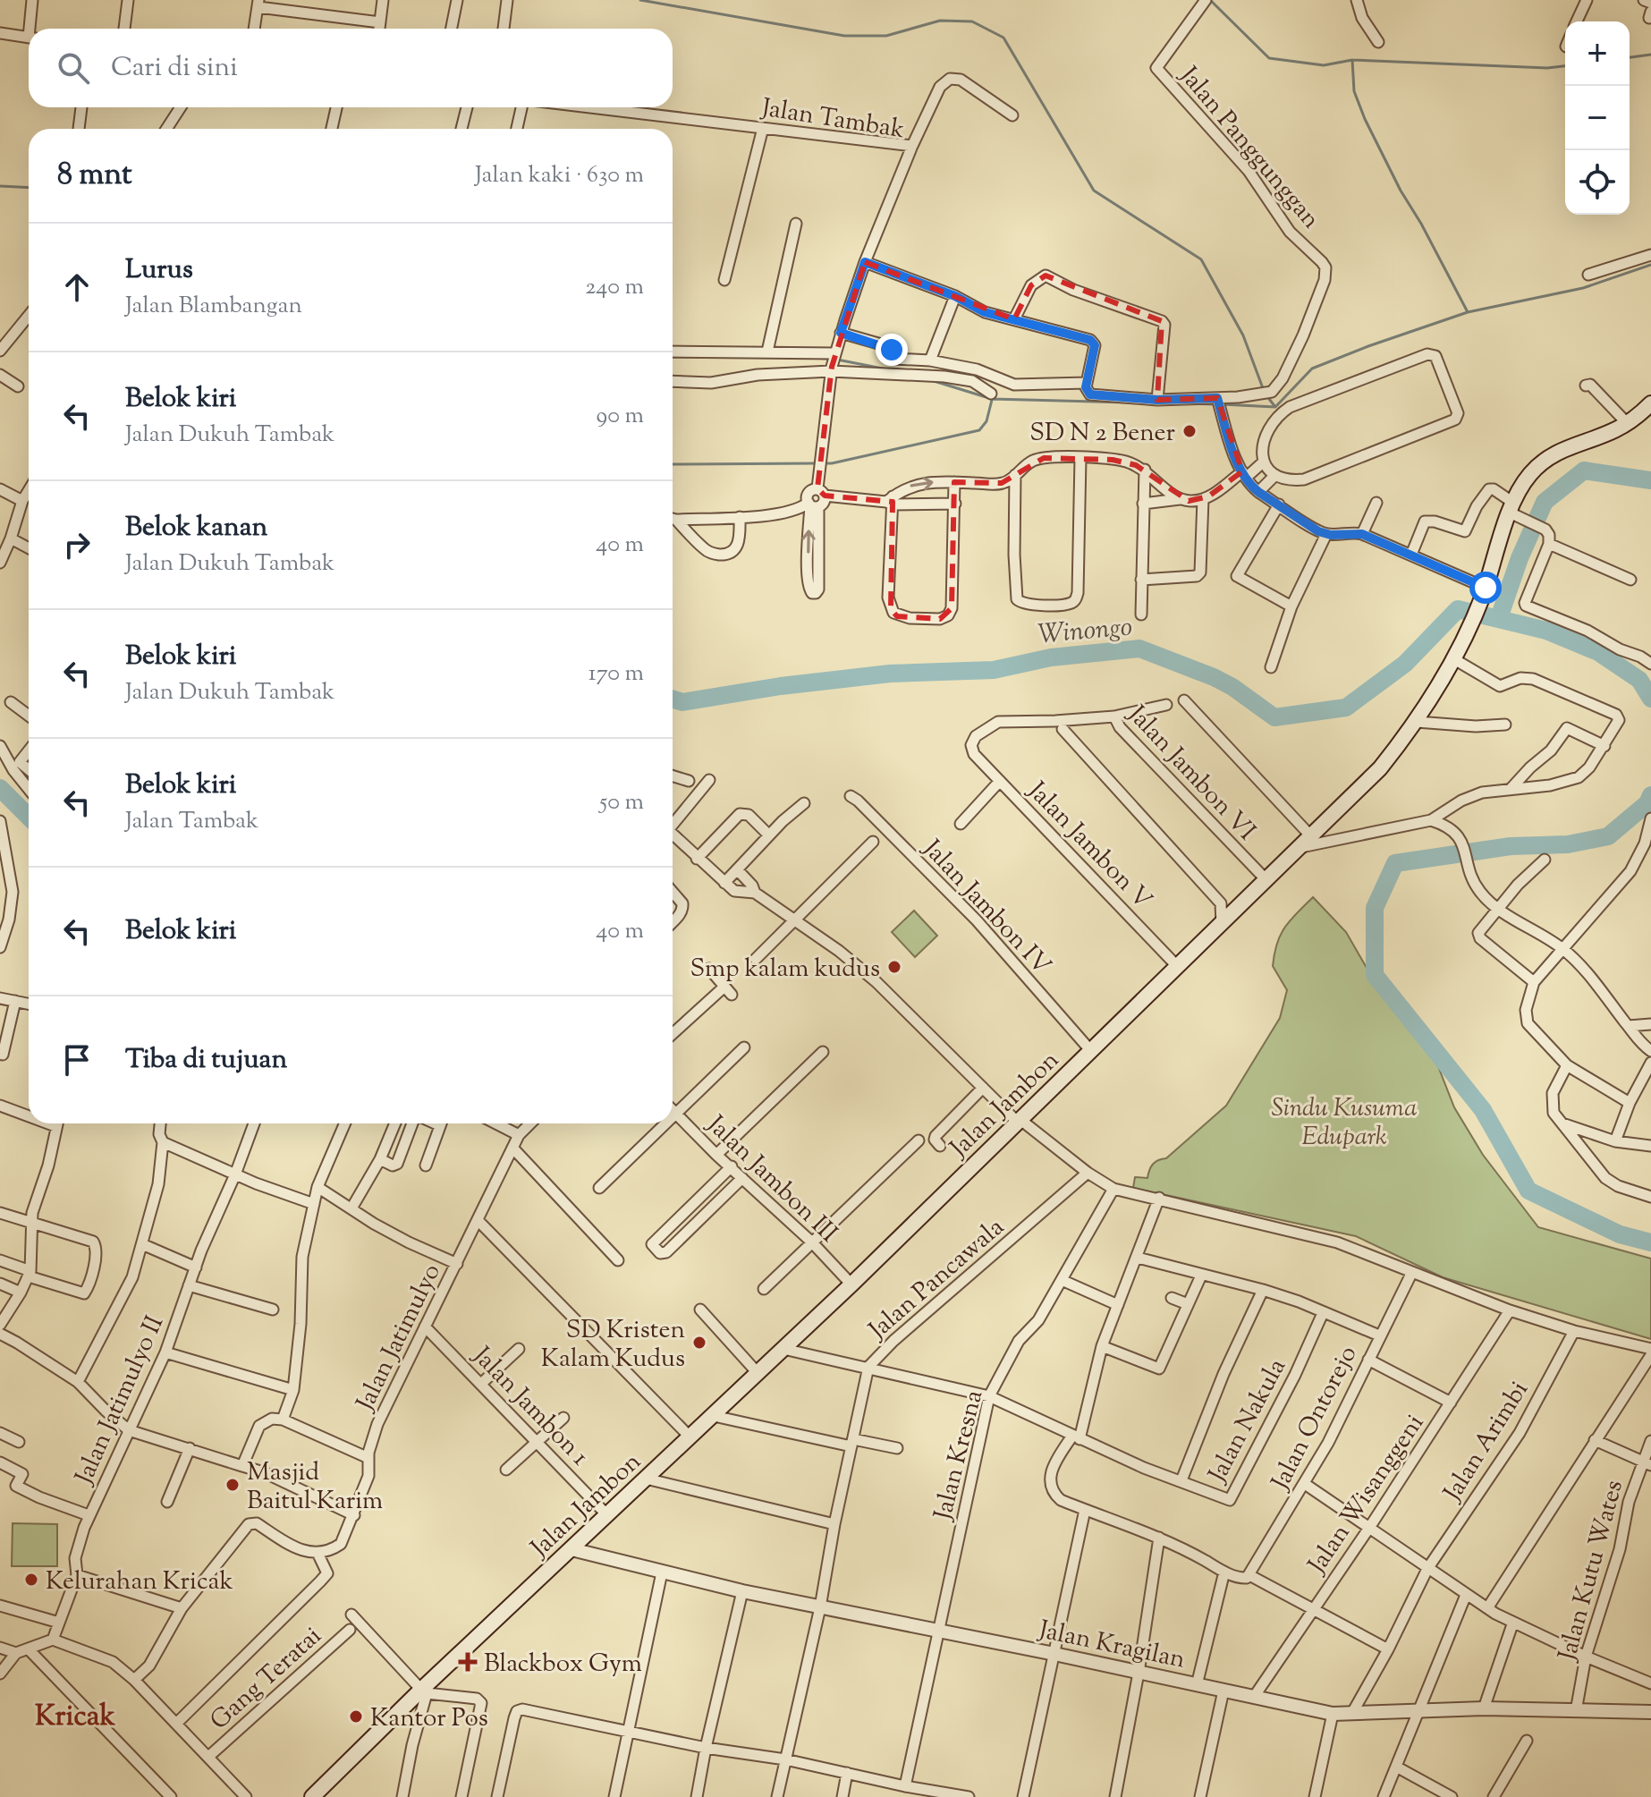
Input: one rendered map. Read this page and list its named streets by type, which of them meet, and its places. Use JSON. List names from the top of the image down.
{
  "streets": {
    "main road": ["Jalan Jambon"],
    "street": [
      "Jalan Tambak",
      "Jalan Panggunggan",
      "Jalan Jambon VI",
      "Jalan Jambon V",
      "Jalan Jambon IV",
      "Jalan Jambon III",
      "Jalan Pancawala",
      "Jalan Jatimulyo",
      "Jalan Jatimulyo II",
      "Jalan Jambon 1",
      "Jalan Ontorejo",
      "Jalan Nakula",
      "Jalan Arimbi",
      "Jalan Kresna",
      "Jalan Wisanggeni",
      "Jalan Kutu Wates",
      "Jalan Kragilan",
      "Gang Teratai"
    ]
  },
  "crossings": [
    ["Jalan Jambon VI", "Jalan Jambon V"],
    ["Jalan Jambon VI", "Jalan Jambon"],
    ["Jalan Jambon V", "Jalan Jambon"],
    ["Jalan Jambon IV", "Jalan Jambon"],
    ["Jalan Jambon", "Jalan Jambon III"],
    ["Jalan Jambon", "Jalan Jambon 1"],
    ["Jalan Jambon", "Jalan Kragilan"],
    ["Jalan Jambon", "Gang Teratai"],
    ["Jalan Pancawala", "Jalan Kragilan"],
    ["Jalan Jatimulyo", "Jalan Jambon 1"],
    ["Jalan Arimbi", "Jalan Kragilan"],
    ["Jalan Kresna", "Jalan Kragilan"],
    ["Jalan Wisanggeni", "Jalan Kragilan"],
    ["Jalan Kutu Wates", "Jalan Kragilan"]
  ],
  "districts": ["Kricak"],
  "water": ["Winongo"],
  "parks": ["Sindu Kusuma Edupark"],
  "places": {
    "other": [
      "SD N 2 Bener",
      "Smp kalam kudus",
      "SD Kristen Kalam Kudus",
      "Masjid Baitul Karim",
      "Kelurahan Kricak",
      "Kantor Pos"
    ],
    "health": ["Blackbox Gym"]
  },
  "page": {
    "map_buttons": ["+", "−"],
    "search": "Cari di sini",
    "heading": ["8 mnt", "Jalan kaki · 630 m"],
    "list": [
      ["Lurus", "Jalan Blambangan", "240 m"],
      ["Belok kiri", "Jalan Dukuh Tambak", "90 m"],
      ["Belok kanan", "Jalan Dukuh Tambak", "40 m"],
      ["Belok kiri", "Jalan Dukuh Tambak", "170 m"],
      ["Belok kiri", "Jalan Tambak", "50 m"],
      ["Belok kiri", "40 m"],
      "Tiba di tujuan"
    ]
  }
}
